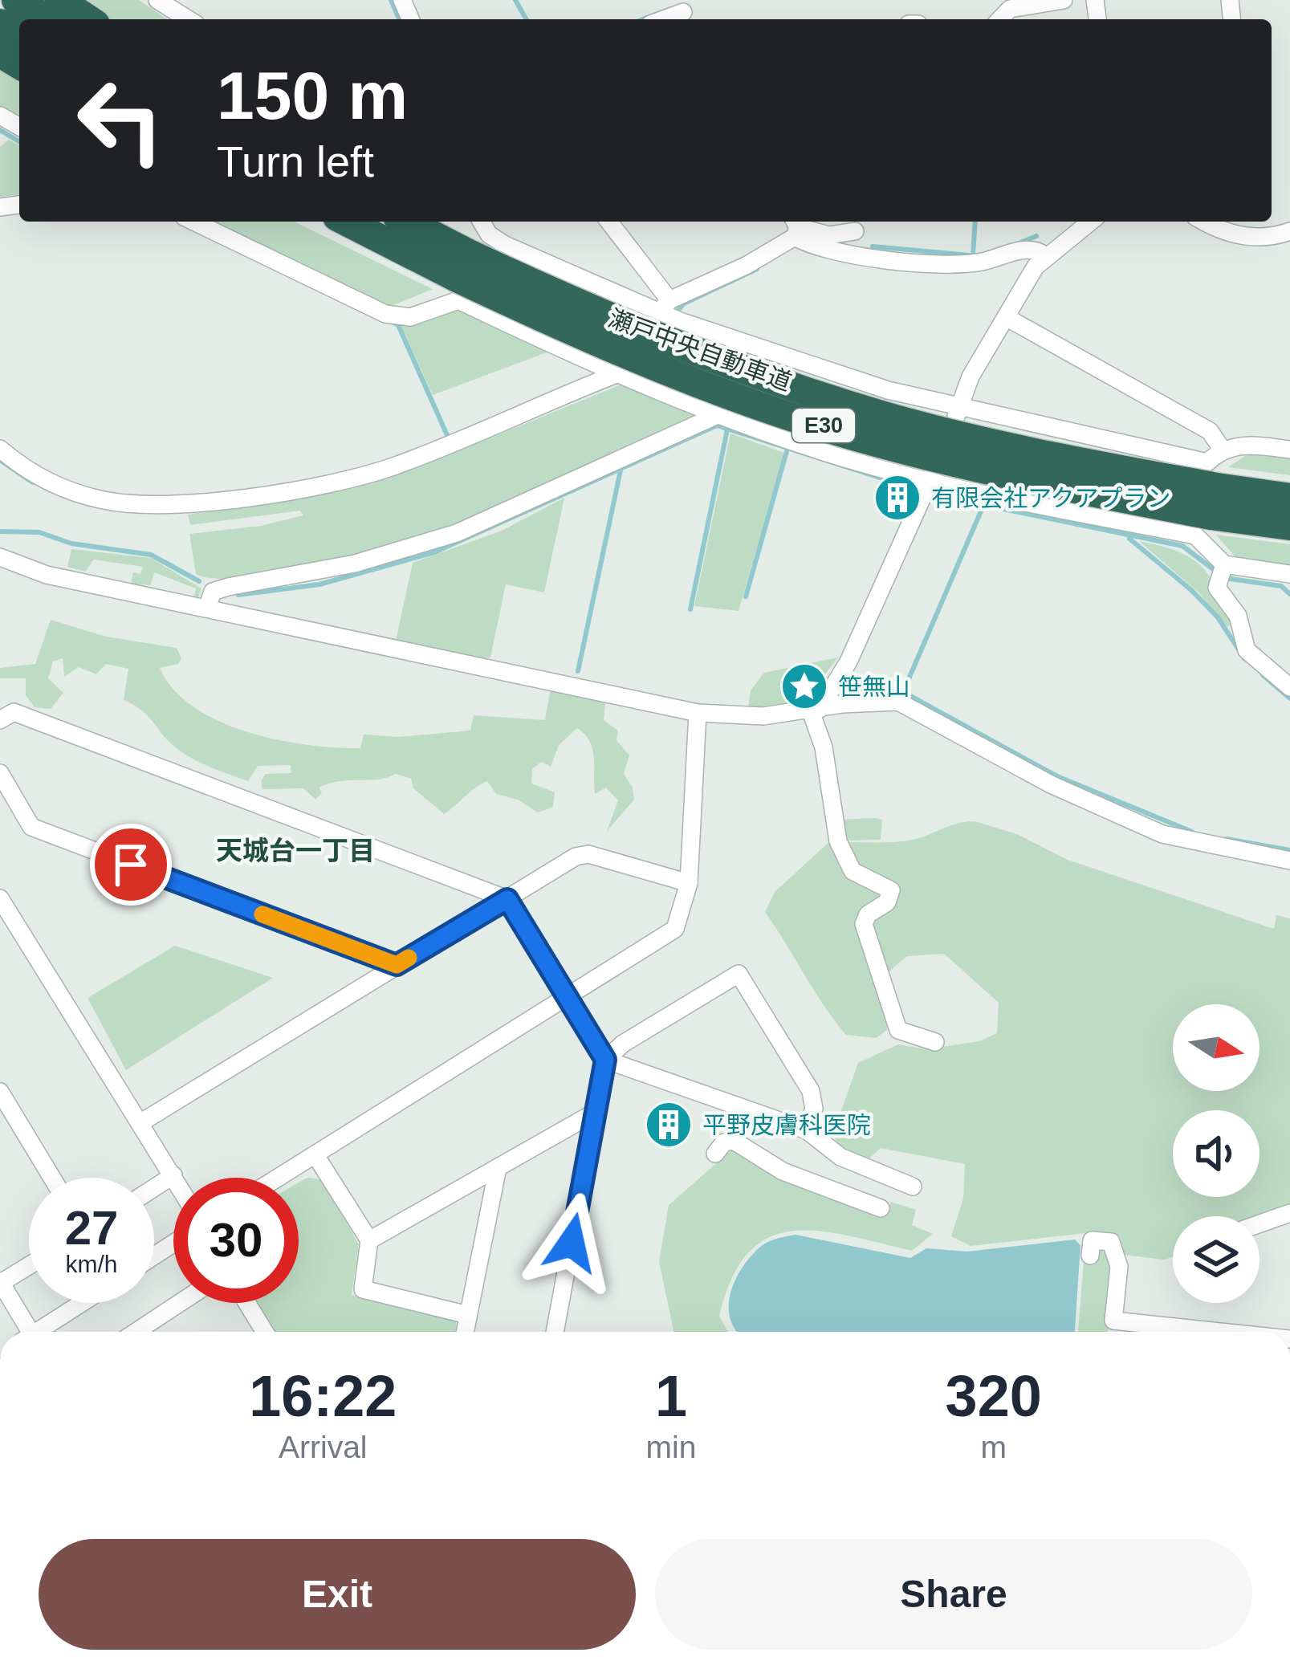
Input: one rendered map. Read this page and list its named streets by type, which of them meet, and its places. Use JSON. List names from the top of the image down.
{
  "streets": {
    "highway": ["瀬戸中央自動車道", "E30"]
  },
  "districts": ["天城台一丁目"],
  "places": {
    "building": ["有限会社アクアプラン", "平野皮膚科医院"],
    "place": ["笹無山"]
  },
  "north": "right",
  "page": {
    "turn": ["150 m", "Turn left"],
    "speed": "27 km/h",
    "limit": "30",
    "eta": [
      "16:22",
      "Arrival",
      "1",
      "min",
      "320",
      "m"
    ],
    "buttons": ["Exit", "Share"]
  }
}
